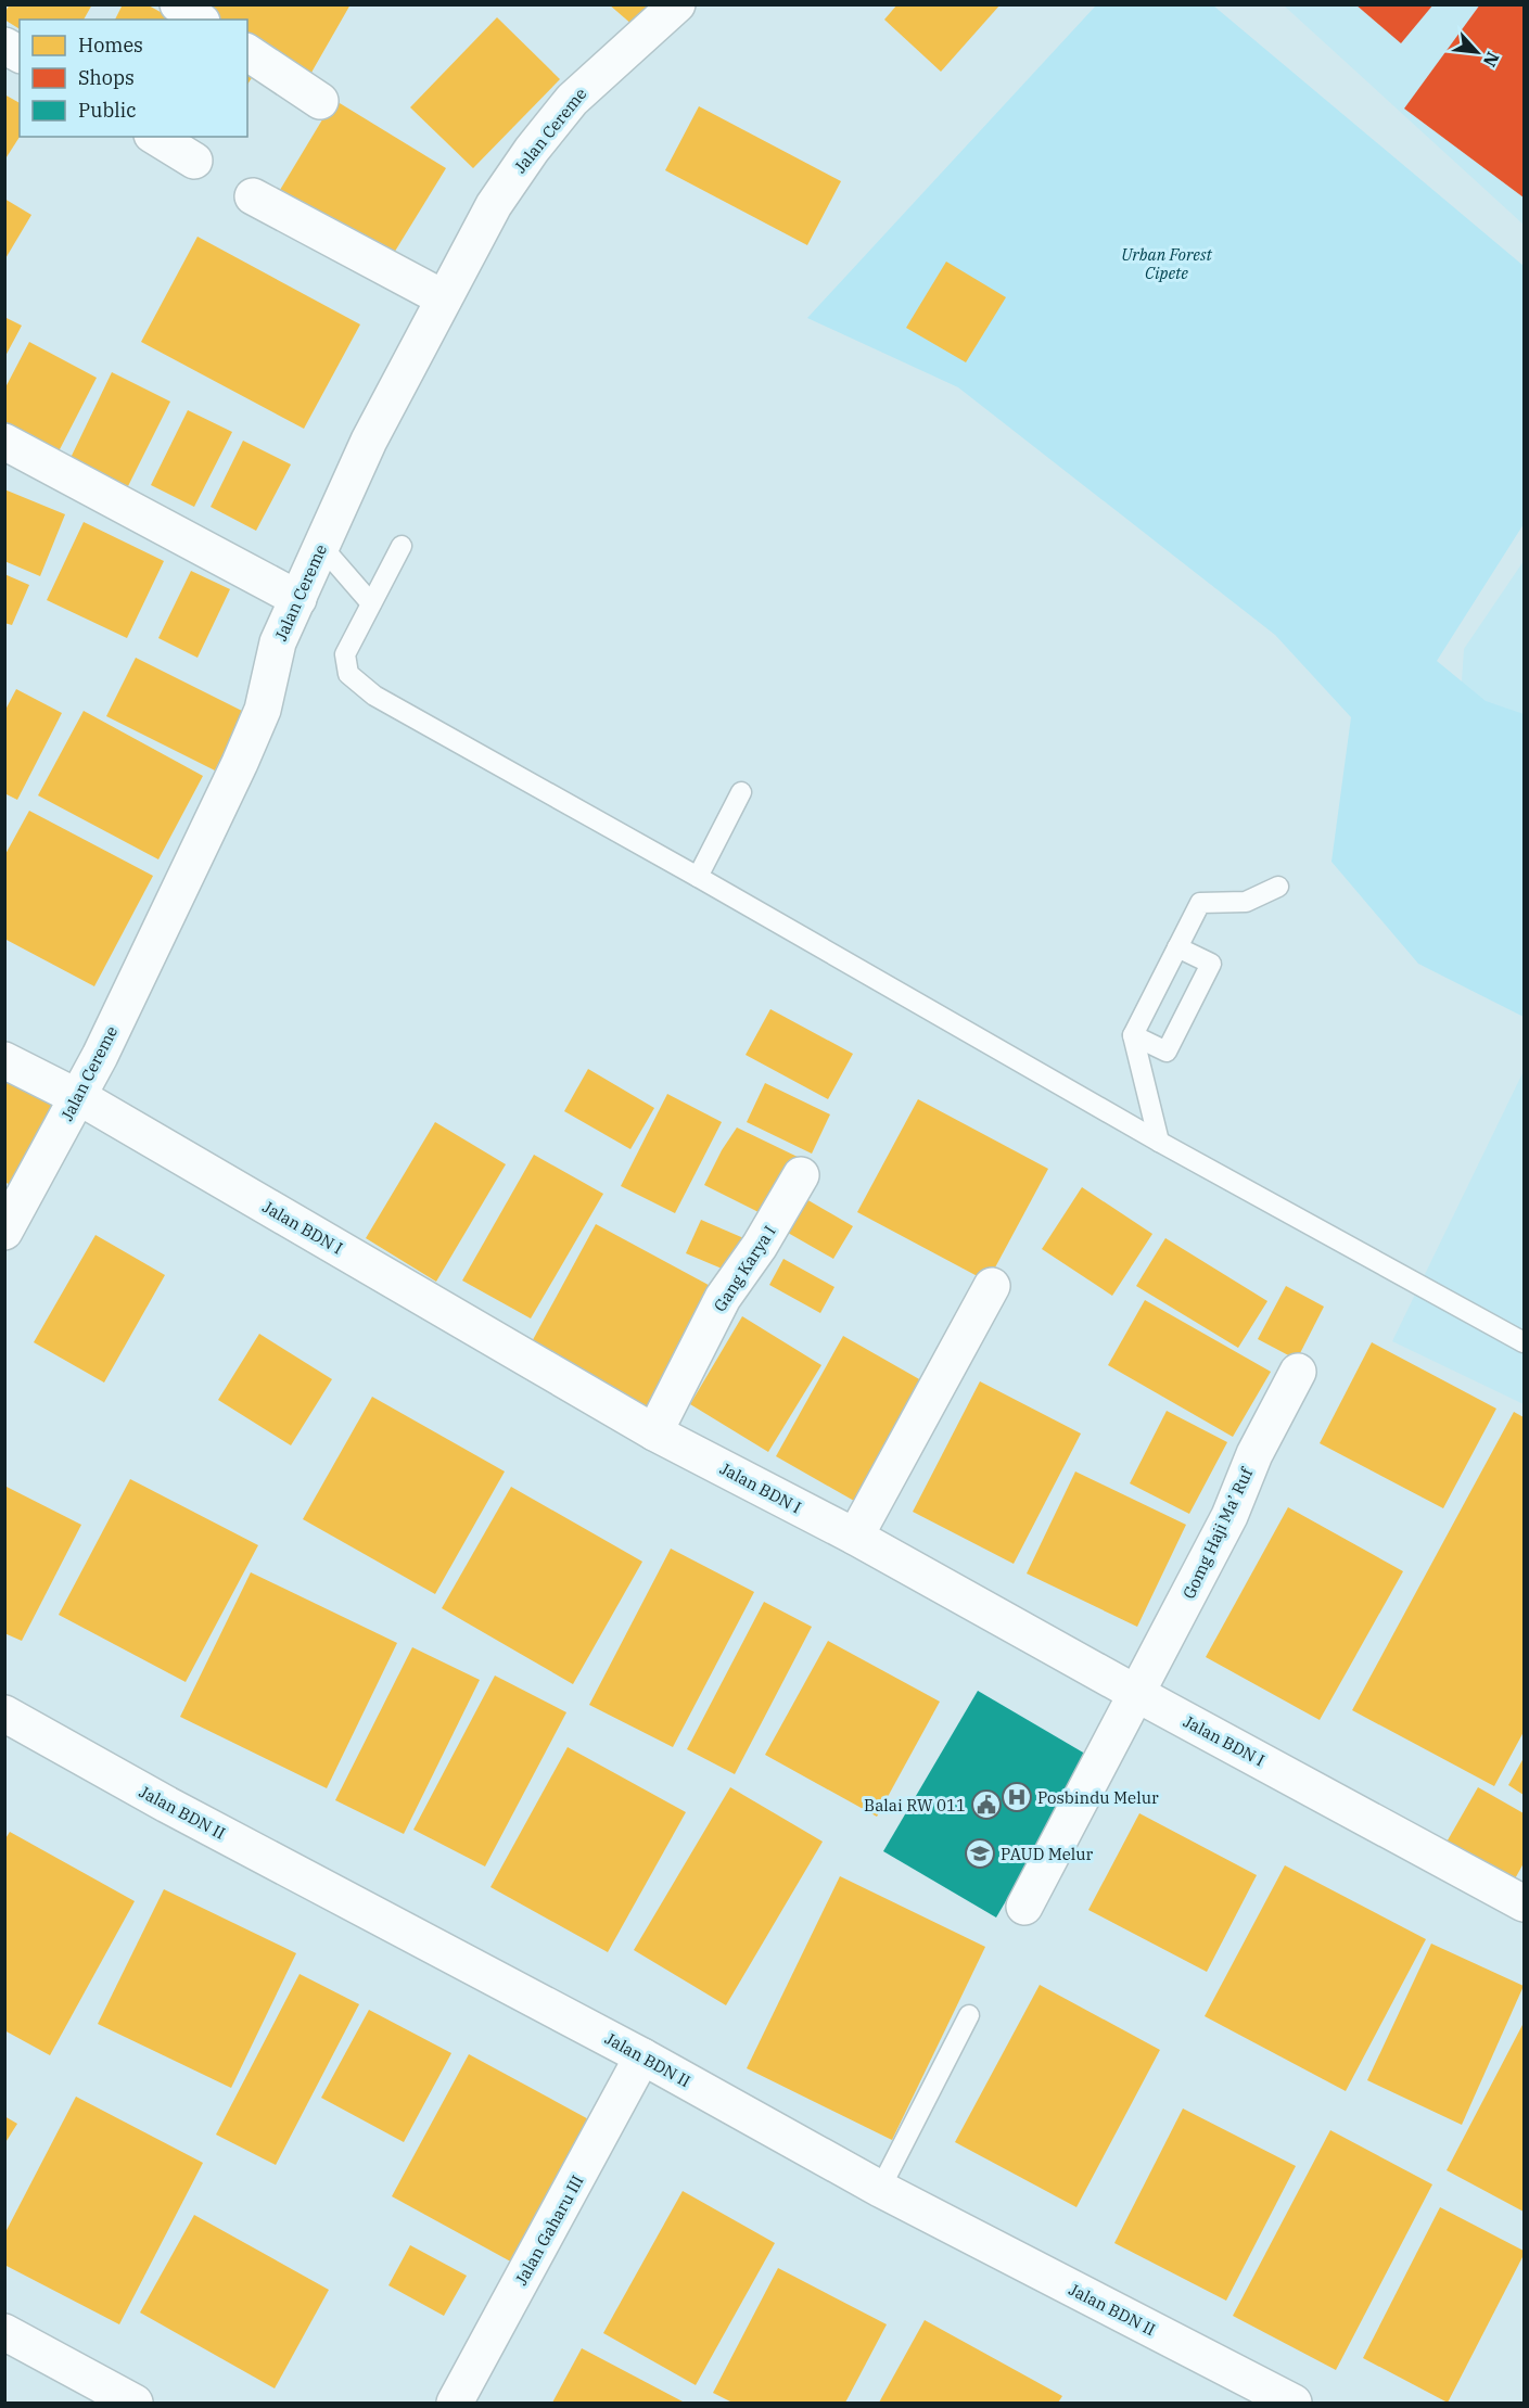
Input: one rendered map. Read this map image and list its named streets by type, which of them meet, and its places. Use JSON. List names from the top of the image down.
{
  "streets": {
    "street": [
      "Jalan Cereme",
      "Jalan BDN I",
      "Gang Karya I",
      "Gomg Haji Ma’ Ruf",
      "Jalan BDN II",
      "Jalan Gaharu III"
    ]
  },
  "crossings": [
    ["Jalan Cereme", "Jalan BDN I"],
    ["Jalan BDN I", "Gang Karya I"],
    ["Jalan BDN I", "Gomg Haji Ma’ Ruf"],
    ["Jalan BDN II", "Jalan Gaharu III"]
  ],
  "parks": ["Urban Forest Cipete"],
  "places": {
    "hospital": ["Posbindu Melur"],
    "public building": ["Balai RW 011"],
    "school or university": ["PAUD Melur"]
  },
  "legend": ["Homes", "Shops", "Public"],
  "north": "bottom right"
}
